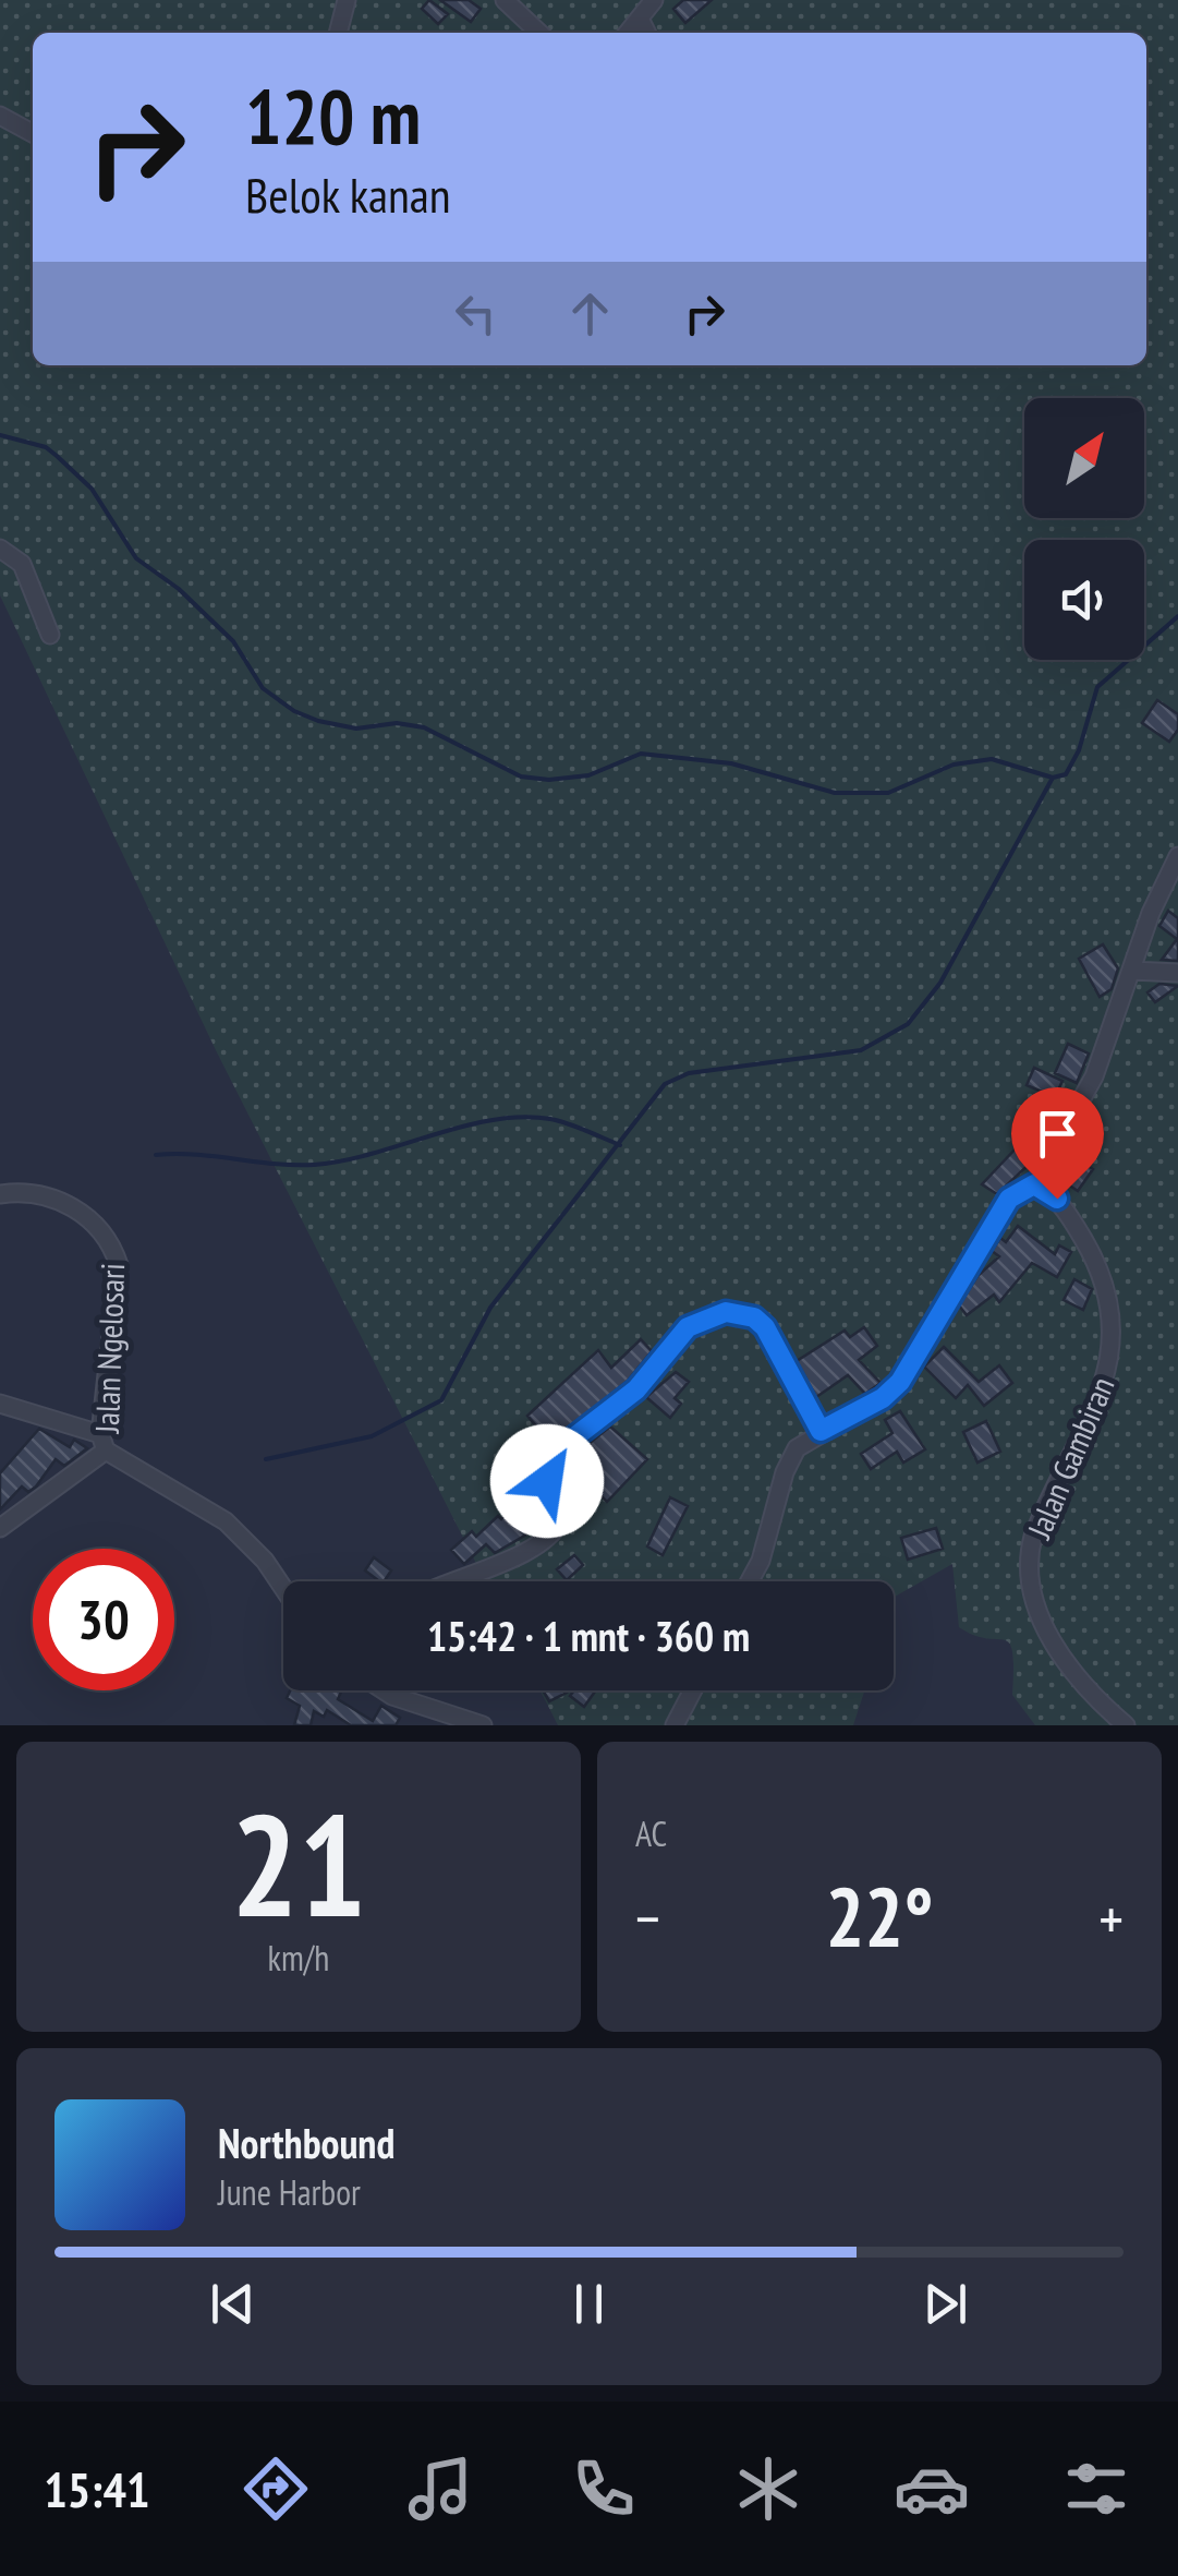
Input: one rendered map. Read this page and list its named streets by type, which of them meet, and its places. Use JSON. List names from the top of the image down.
{
  "streets": {
    "street": ["Jalan Ngelosari", "Jalan Gambiran"]
  },
  "north": "top right",
  "page": {
    "turn": ["120 m", "Belok kanan"],
    "limit": "30",
    "trip": "15:42 · 1 mnt · 360 m",
    "tile": [
      ["21", "km/h"],
      "AC"
    ],
    "heat": ["−", "22°", "+"],
    "song": ["Northbound", "June Harbor"],
    "tabs": "15:41"
  }
}
